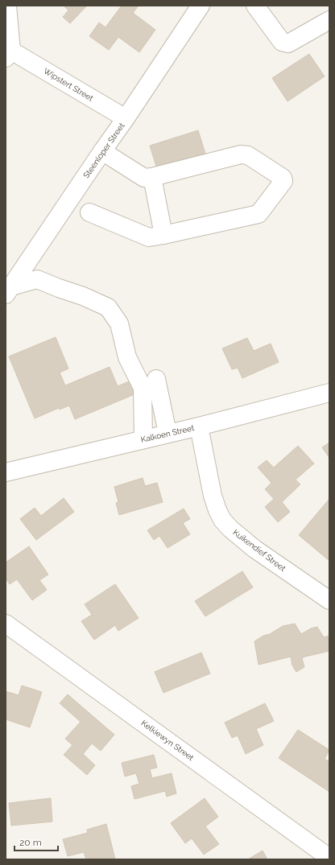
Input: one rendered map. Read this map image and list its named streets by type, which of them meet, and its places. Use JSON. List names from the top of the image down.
{
  "streets": {
    "street": [
      "Wipstert Street",
      "Steenloper Street",
      "Kalkoen Street",
      "Kuikendief Street",
      "Kelkiewyn Street"
    ]
  },
  "crossings": [
    ["Wipstert Street", "Steenloper Street"],
    ["Kalkoen Street", "Kuikendief Street"]
  ],
  "scale_bar": "20 m"
}
